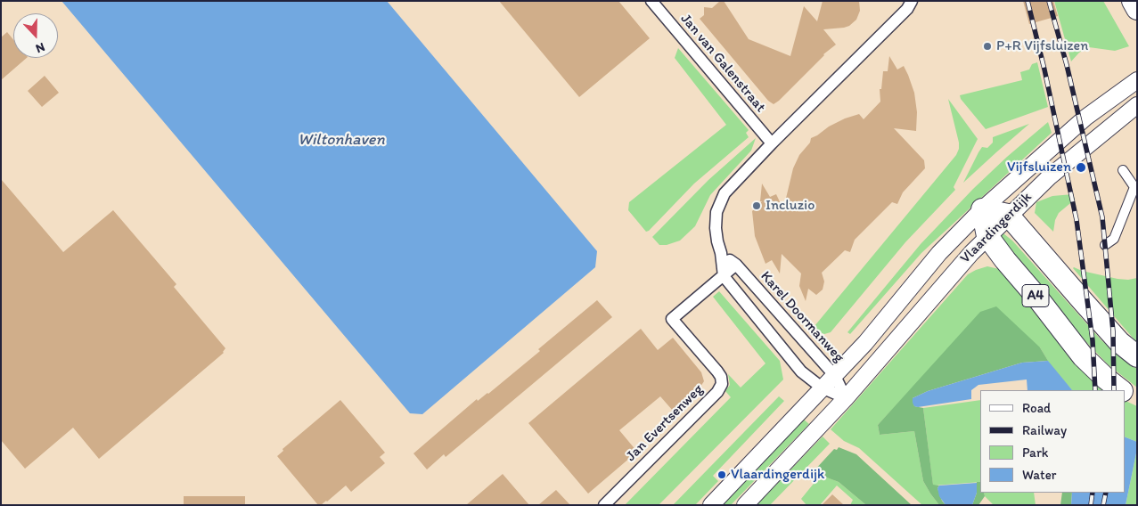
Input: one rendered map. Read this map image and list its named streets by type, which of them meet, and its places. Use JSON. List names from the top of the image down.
{
  "streets": {
    "highway": ["A4"],
    "main road": ["Vlaardingerdijk"],
    "street": ["Jan van Galenstraat", "Karel Doormanweg", "Jan Evertsenweg"]
  },
  "crossings": [
    ["Vlaardingerdijk", "A4"],
    ["Vlaardingerdijk", "Karel Doormanweg"],
    ["Karel Doormanweg", "Jan Evertsenweg"]
  ],
  "water": ["Wiltonhaven"],
  "places": [
    "P+R Vijfsluizen",
    "Vijfsluizen",
    "Incluzio",
    "Vlaardingerdijk"
  ],
  "legend": [
    "Road",
    "Railway",
    "Park",
    "Water"
  ],
  "north": "bottom"
}
